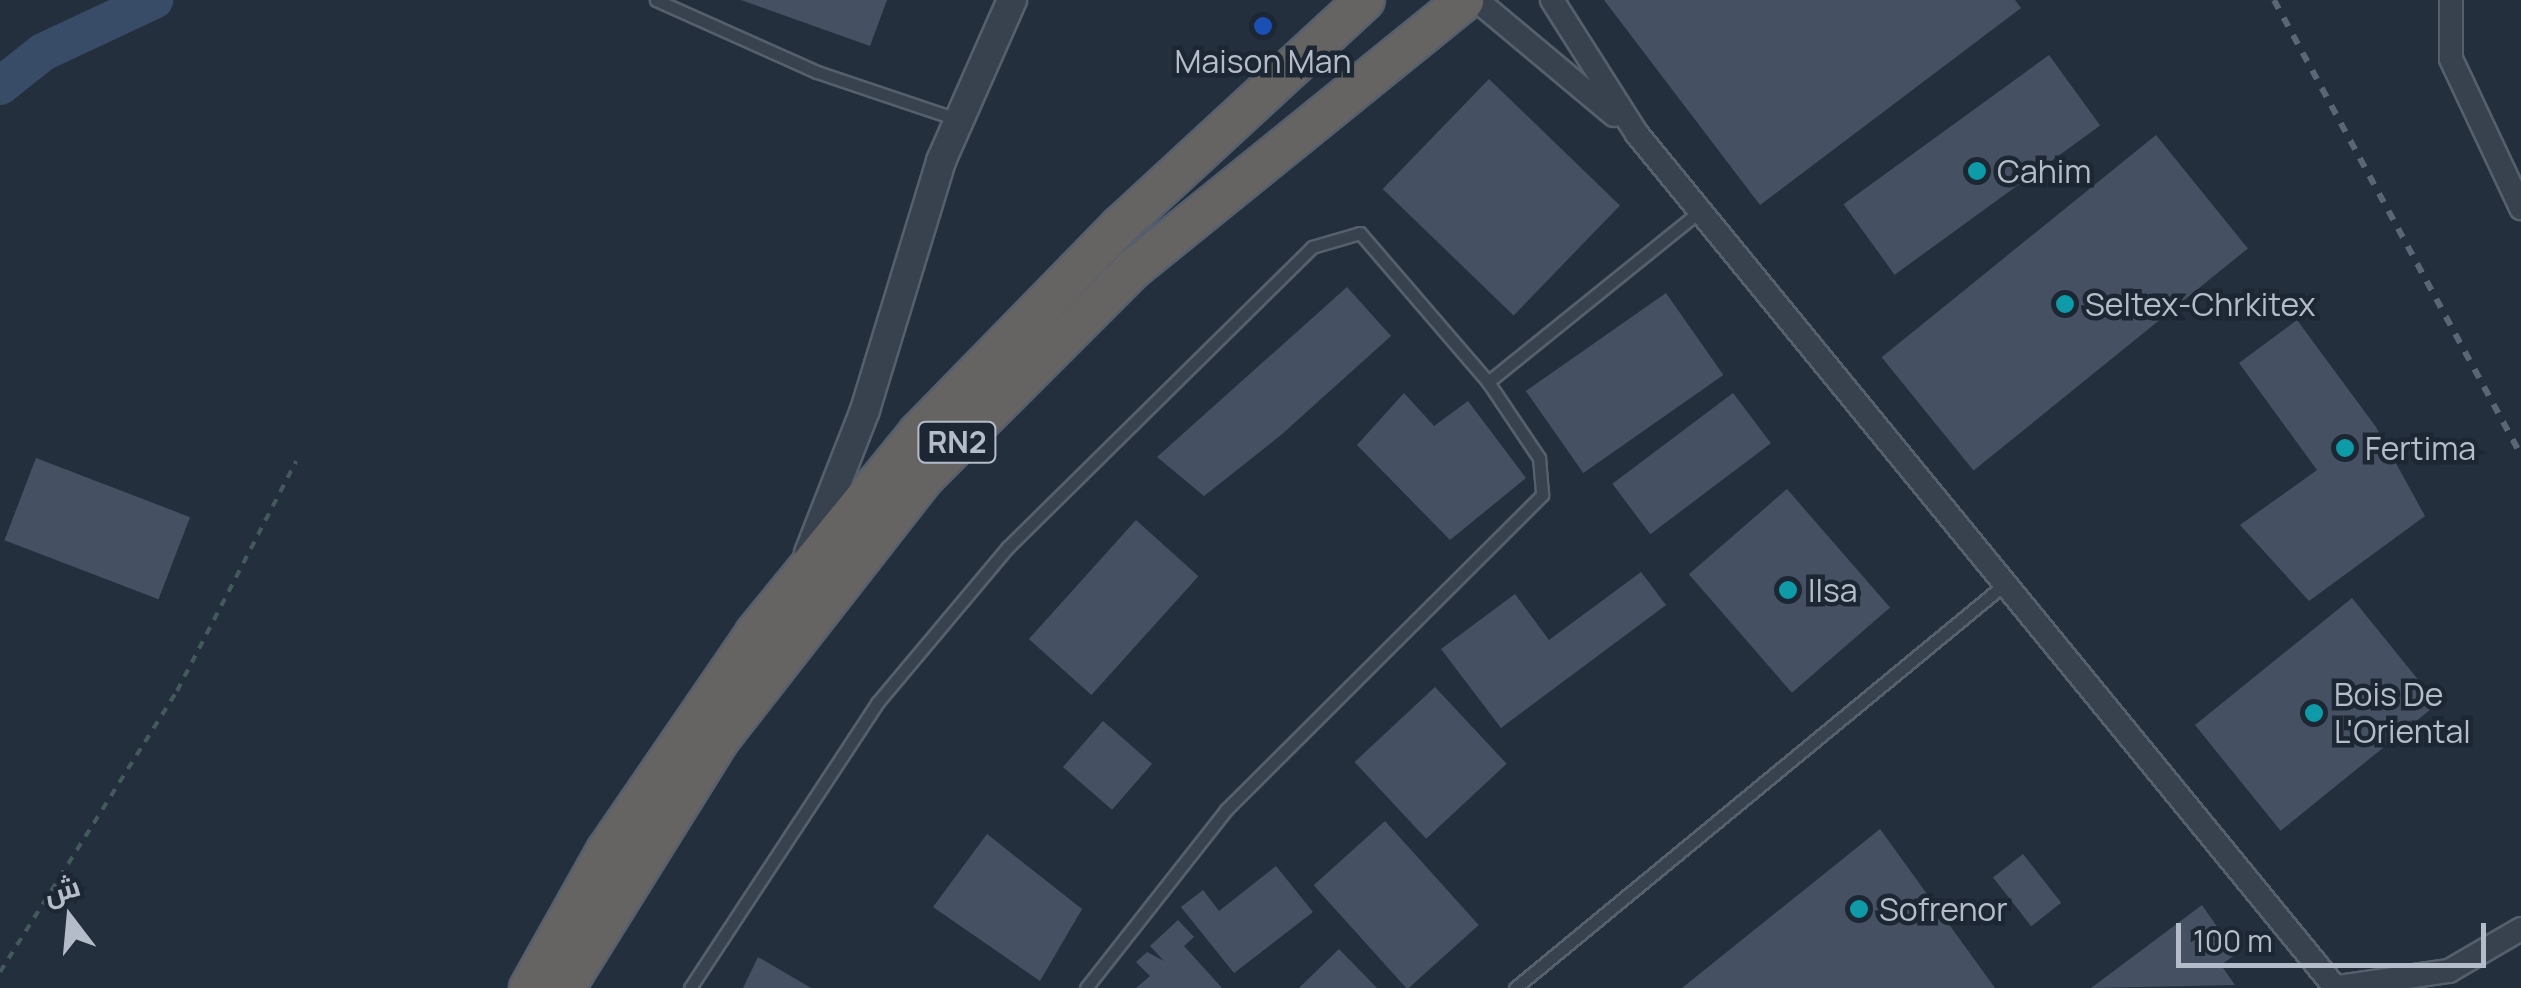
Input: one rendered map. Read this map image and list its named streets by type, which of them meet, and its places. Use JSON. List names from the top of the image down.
{
  "streets": {
    "highway": ["RN2"]
  },
  "places": [
    "Maison Man",
    "Cahim",
    "Seltex-Chrkitex",
    "Fertima",
    "Ilsa",
    "Bois De L'Oriental",
    "Sofrenor"
  ],
  "scale_bar": "100 m",
  "north": "top"
}
